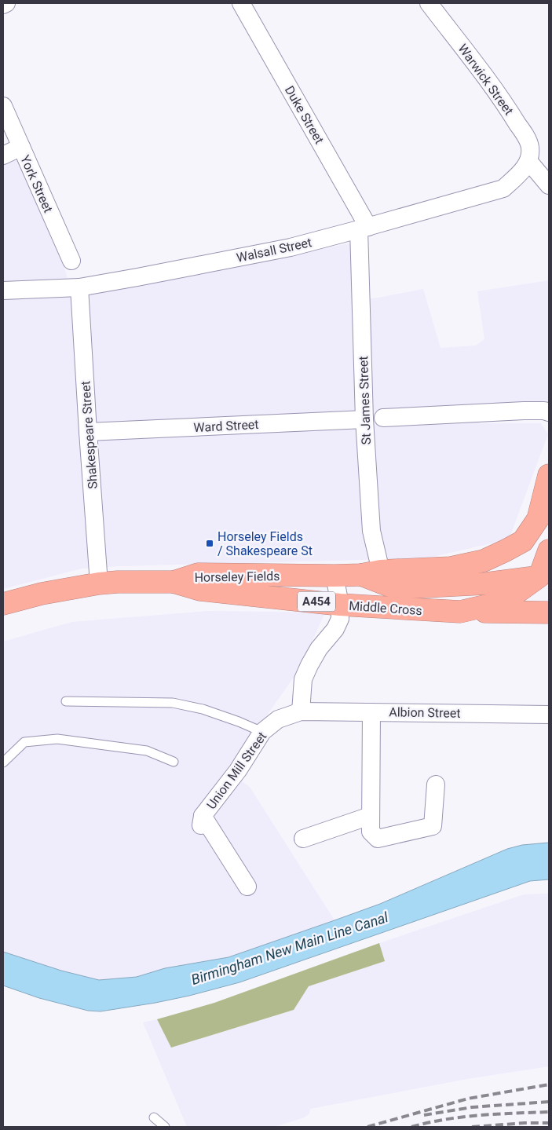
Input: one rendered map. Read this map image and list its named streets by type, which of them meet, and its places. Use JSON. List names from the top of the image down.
{
  "streets": {
    "highway": ["Horseley Fields", "A454", "Middle Cross"],
    "street": [
      "Warwick Street",
      "Duke Street",
      "York Street",
      "Walsall Street",
      "St James Street",
      "Ward Street",
      "Shakespeare Street",
      "Albion Street",
      "Union Mill Street"
    ]
  },
  "crossings": [
    ["Warwick Street", "Walsall Street"],
    ["Duke Street", "Walsall Street"],
    ["Duke Street", "St James Street"],
    ["Walsall Street", "St James Street"],
    ["Walsall Street", "Shakespeare Street"],
    ["St James Street", "Ward Street"],
    ["St James Street", "Horseley Fields"],
    ["Ward Street", "Shakespeare Street"],
    ["Shakespeare Street", "Horseley Fields"],
    ["Horseley Fields", "A454"],
    ["Horseley Fields", "Middle Cross"],
    ["A454", "Middle Cross"],
    ["Albion Street", "Union Mill Street"]
  ],
  "water": ["Birmingham New Main Line Canal"],
  "places": {
    "transit": ["Horseley Fields / Shakespeare St"]
  }
}
